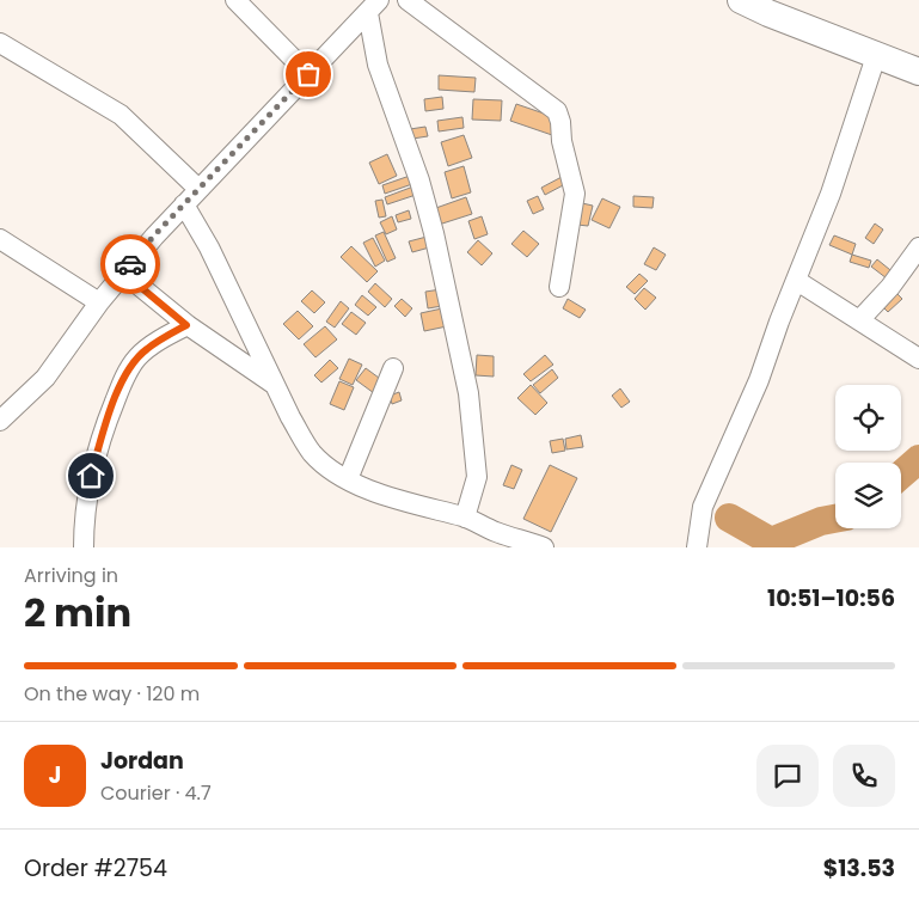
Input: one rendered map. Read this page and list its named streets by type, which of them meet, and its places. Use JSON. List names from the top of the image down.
{
  "page": {
    "heading": ["2 min", "Arriving in", "10:51–10:56"],
    "panel": [
      "Jordan",
      "Courier · 4.7",
      "Order #2754",
      "$13.53"
    ],
    "bar": "On the way · 120 m",
    "round": "J"
  }
}
